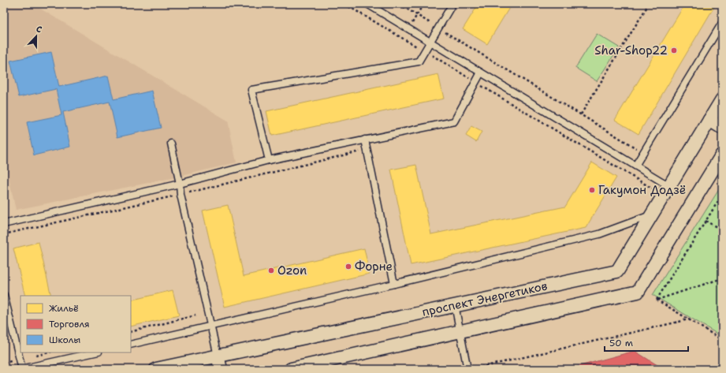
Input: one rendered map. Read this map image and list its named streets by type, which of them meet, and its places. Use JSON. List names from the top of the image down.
{
  "streets": {
    "street": ["проспект Энергетиков"]
  },
  "places": [
    "Shar-Shop22",
    "Гакумон Додзё",
    "Форне",
    "Ozon"
  ],
  "legend": ["Жильё", "Торговля", "Школы"],
  "scale_bar": "50 m",
  "north": "top"
}
